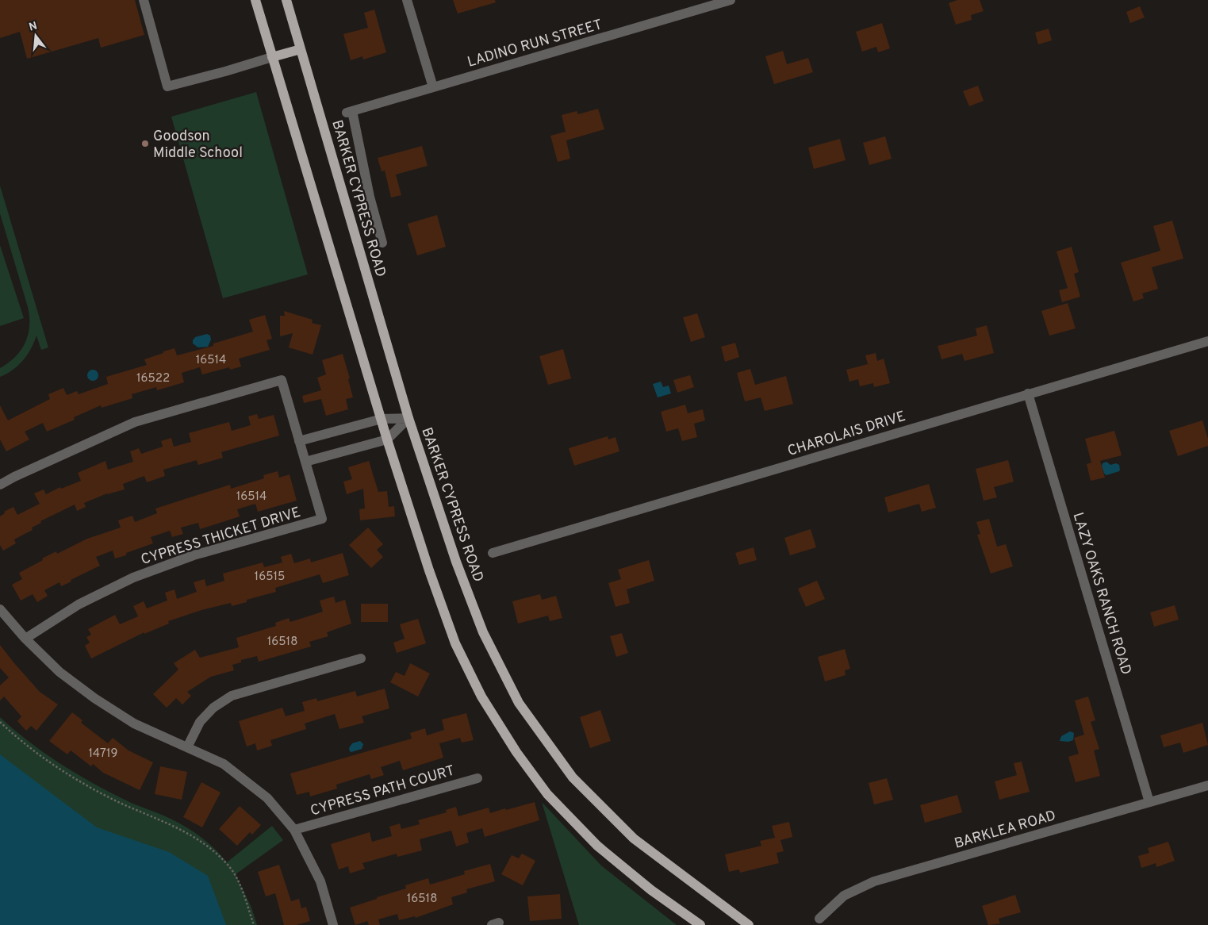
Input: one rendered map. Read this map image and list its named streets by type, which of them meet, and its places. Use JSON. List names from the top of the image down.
{
  "streets": {
    "main road": ["BARKER CYPRESS ROAD"],
    "street": [
      "LADINO RUN STREET",
      "CHAROLAIS DRIVE",
      "CYPRESS THICKET DRIVE",
      "LAZY OAKS RANCH ROAD",
      "CYPRESS PATH COURT",
      "BARKLEA ROAD"
    ]
  },
  "crossings": [
    ["CHAROLAIS DRIVE", "LAZY OAKS RANCH ROAD"],
    ["LAZY OAKS RANCH ROAD", "BARKLEA ROAD"]
  ],
  "places": ["Goodson Middle School"],
  "house_numbers": [
    "16514",
    "16522",
    "16514",
    "16515",
    "16518",
    "14719",
    "16518"
  ],
  "north": "top"
}
